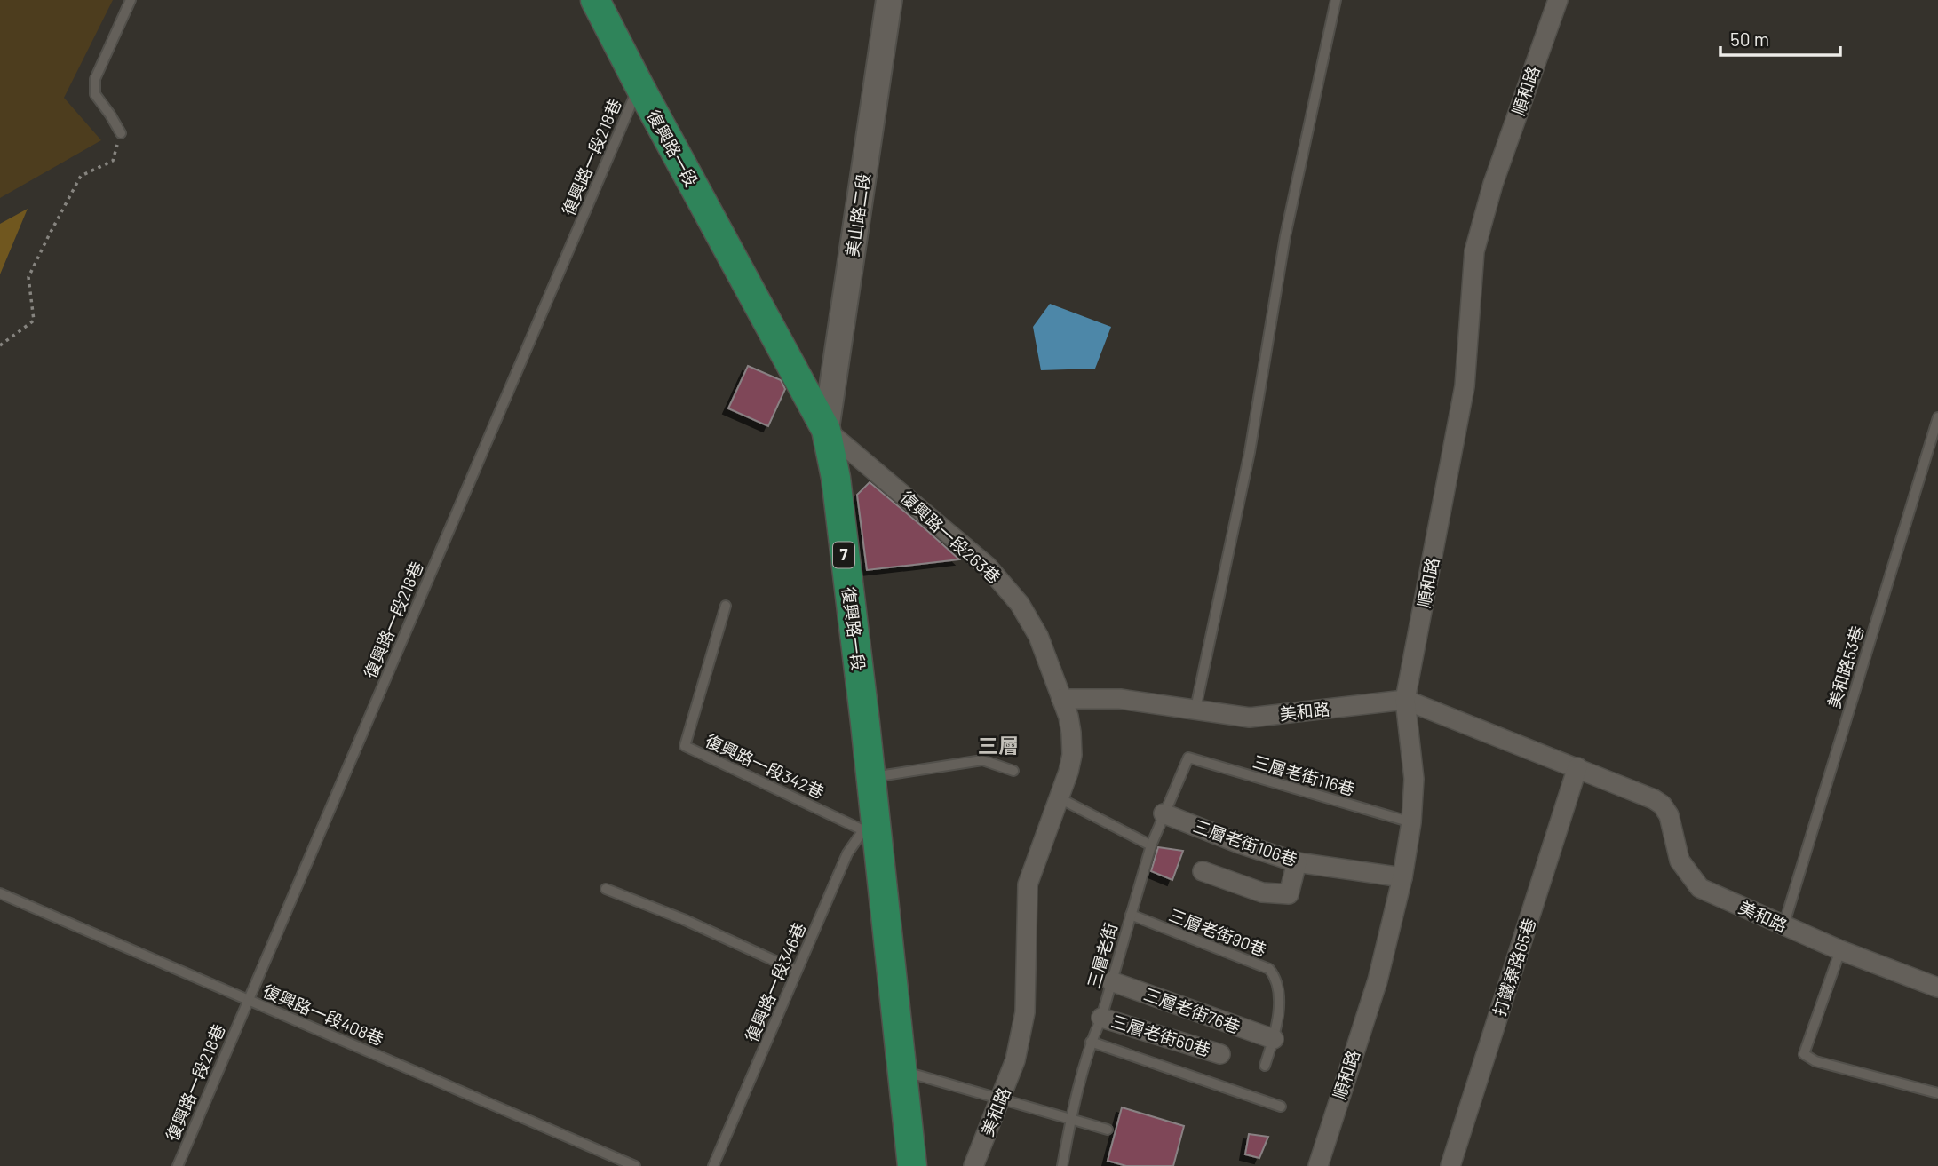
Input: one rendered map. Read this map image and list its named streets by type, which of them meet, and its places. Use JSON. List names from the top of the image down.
{
  "streets": {
    "main road": ["復興路一段", "7"],
    "street": [
      "順和路",
      "美山路二段",
      "復興路一段263巷",
      "美和路",
      "三層老街106巷",
      "打鐵寮路65巷",
      "三層老街76巷",
      "三層老街60巷"
    ],
    "lane": [
      "復興路一段218巷",
      "美和路53巷",
      "復興路一段342巷",
      "三層老街116巷",
      "三層老街90巷",
      "三層老街",
      "復興路一段346巷",
      "復興路一段408巷"
    ]
  },
  "crossings": [
    ["順和路", "美和路"],
    ["順和路", "三層老街116巷"],
    ["順和路", "三層老街106巷"],
    ["復興路一段", "復興路一段218巷"],
    ["復興路一段", "美山路二段"],
    ["復興路一段", "復興路一段263巷"],
    ["復興路一段", "復興路一段342巷"],
    ["復興路一段", "復興路一段346巷"],
    ["復興路一段218巷", "復興路一段408巷"],
    ["美山路二段", "復興路一段263巷"],
    ["復興路一段263巷", "美和路"],
    ["美和路53巷", "美和路"],
    ["美和路", "打鐵寮路65巷"],
    ["復興路一段342巷", "復興路一段346巷"],
    ["三層老街116巷", "三層老街"],
    ["三層老街106巷", "三層老街"],
    ["三層老街90巷", "三層老街"],
    ["三層老街90巷", "三層老街76巷"],
    ["三層老街", "三層老街76巷"],
    ["三層老街", "三層老街60巷"]
  ],
  "districts": ["三層"],
  "scale_bar": "50 m"
}
